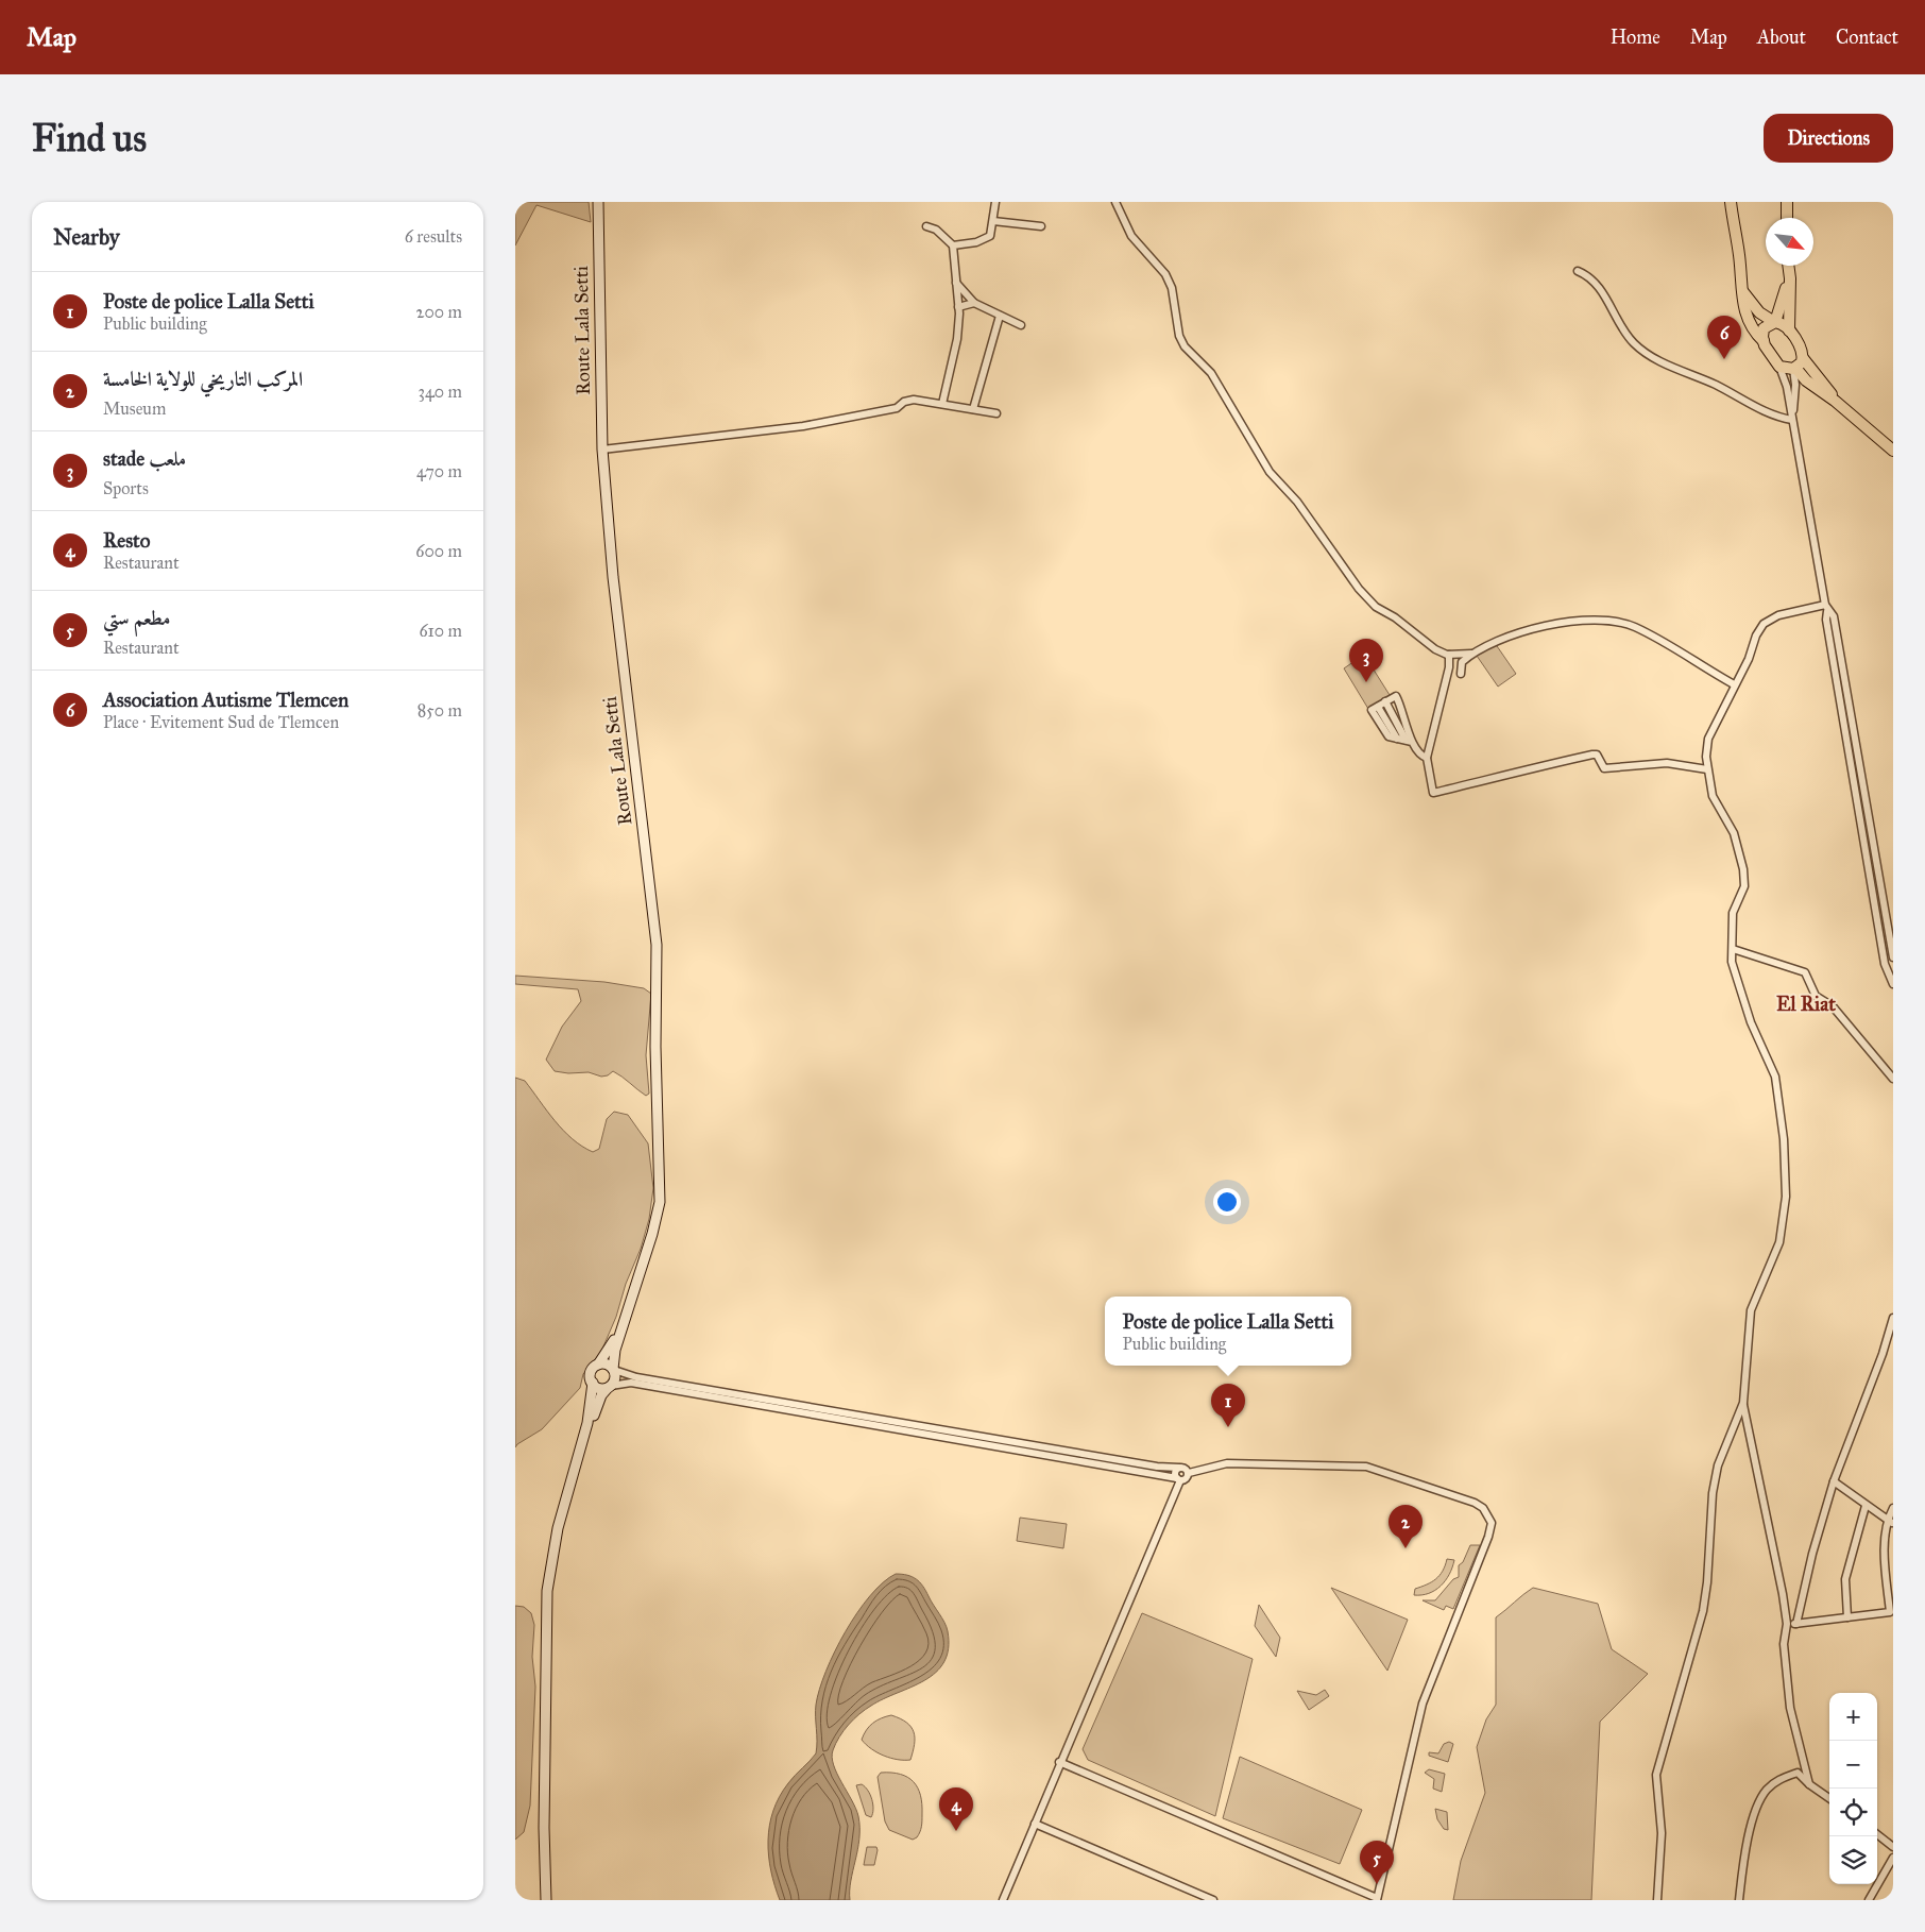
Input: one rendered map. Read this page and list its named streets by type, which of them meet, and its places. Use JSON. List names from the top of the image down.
{
  "streets": {
    "main road": ["Route Lala Setti"]
  },
  "districts": ["El Riat"],
  "north": "bottom right",
  "page": {
    "header": "Map",
    "nav": [
      "Home",
      "Map",
      "About",
      "Contact"
    ],
    "buttons": "Directions",
    "title": "Find us",
    "heading": ["Nearby", "6 results"],
    "list": [
      {
        "mark": "1",
        "name": "Poste de police Lalla Setti",
        "note": "Public building",
        "value": "200 m"
      },
      {
        "mark": "2",
        "name": "المركب التاريخي للولاية الخامسة",
        "note": "Museum",
        "value": "340 m"
      },
      {
        "mark": "3",
        "name": "stade ملعب",
        "note": "Sports",
        "value": "470 m"
      },
      {
        "mark": "4",
        "name": "Resto",
        "note": "Restaurant",
        "value": "600 m"
      },
      {
        "mark": "5",
        "name": "مطعم ستي",
        "note": "Restaurant",
        "value": "610 m"
      },
      {
        "mark": "6",
        "name": "Association Autisme Tlemcen",
        "note": "Place · Evitement Sud de Tlemcen",
        "value": "850 m"
      }
    ],
    "pins": [
      "6",
      "3",
      "1",
      "2",
      "4",
      "5"
    ],
    "popup": ["Poste de police Lalla Setti", "Public building"],
    "map_buttons": ["+", "−"]
  }
}
